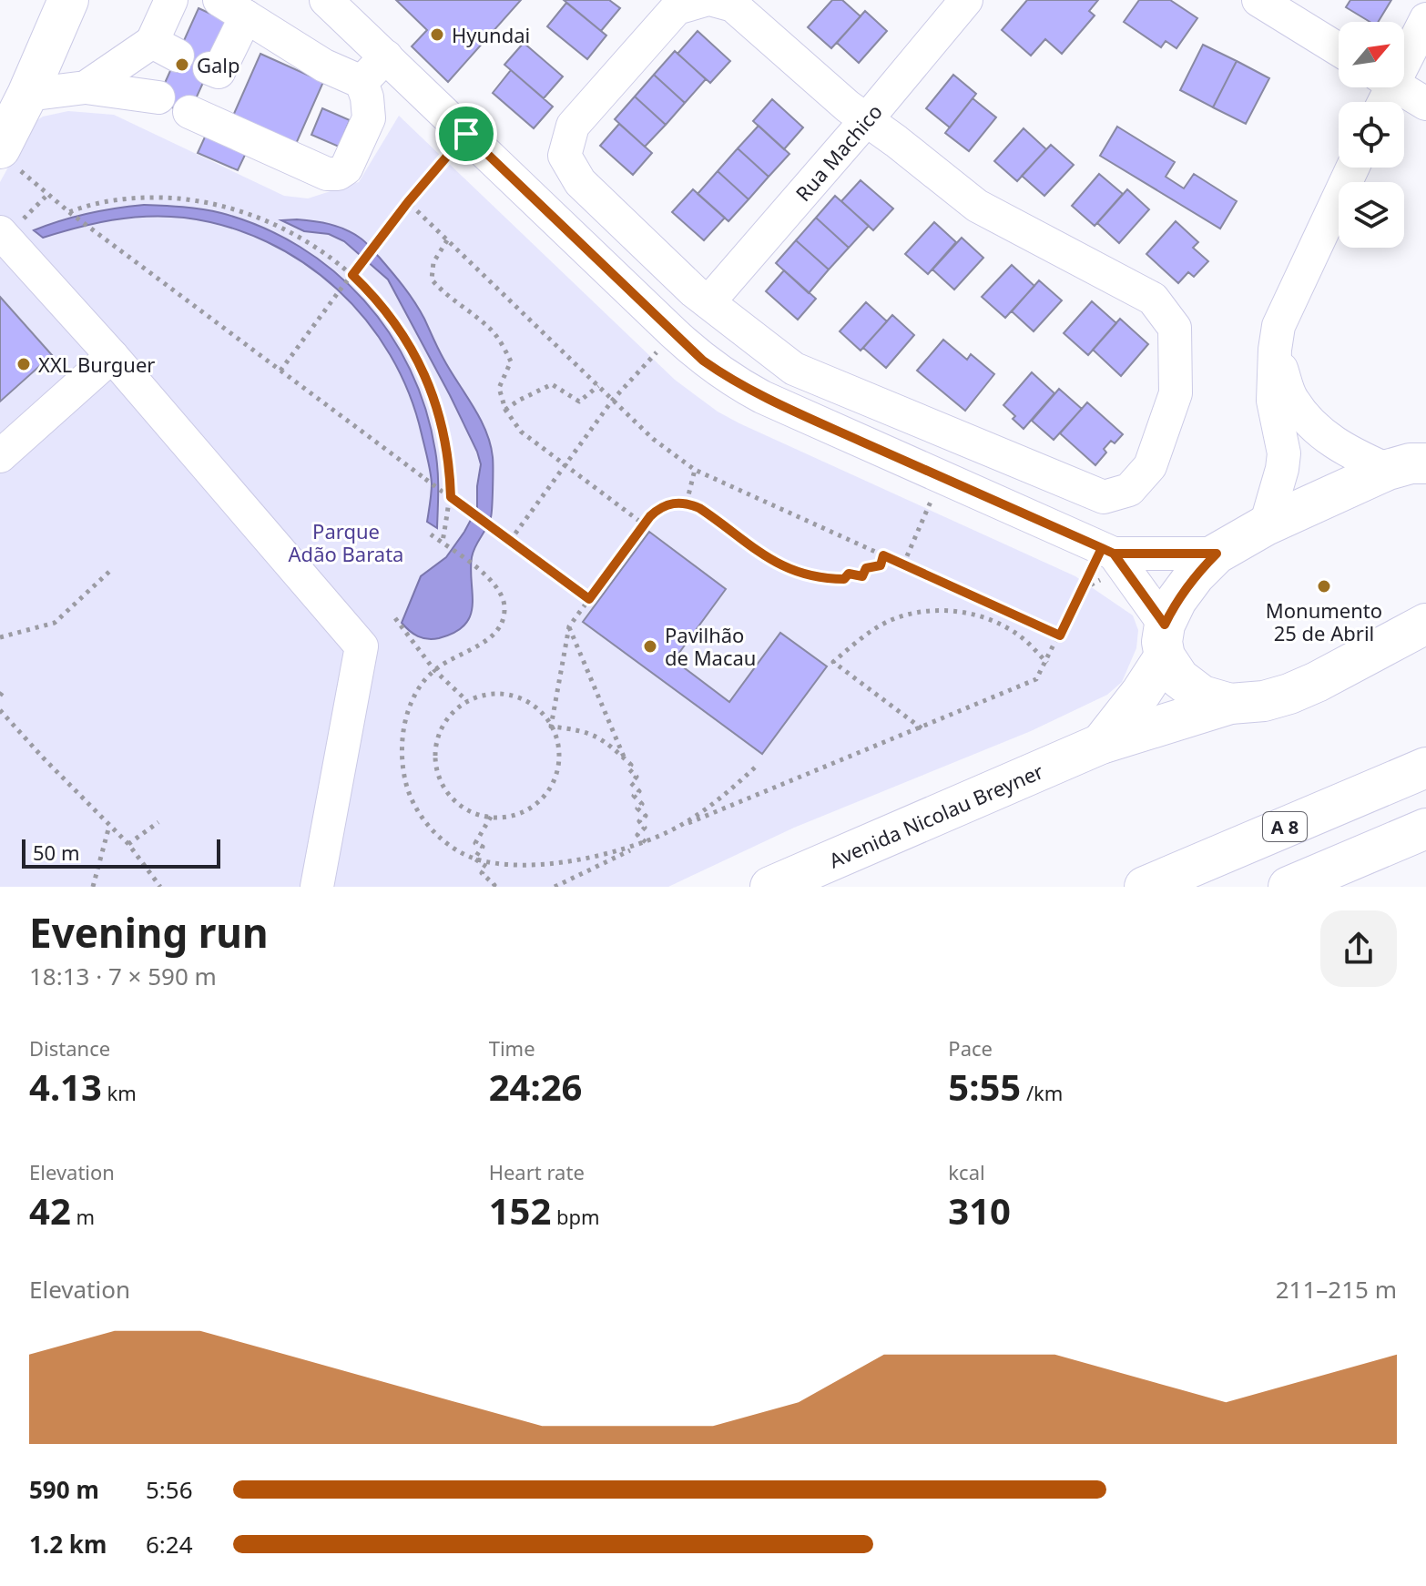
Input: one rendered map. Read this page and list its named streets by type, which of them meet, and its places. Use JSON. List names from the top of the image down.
{
  "streets": {
    "main road": ["Avenida Nicolau Breyner", "A 8"],
    "street": ["Rua Machico"]
  },
  "parks": ["Parque Adão Barata"],
  "places": [
    "Hyundai",
    "Galp",
    "XXL Burguer",
    "Monumento 25 de Abril",
    "Pavilhão de Macau"
  ],
  "scale_bar": "50 m",
  "north": "top right",
  "page": {
    "scale": "50 m",
    "heading": ["Evening run", "18:13 · 7 × 590 m"],
    "stats": [
      ["Distance", "4.13 km"],
      ["Time", "24:26"],
      ["Pace", "5:55 /km"],
      ["Elevation", "42 m"],
      ["Heart rate", "152 bpm"],
      ["kcal", "310"]
    ],
    "chart": ["Elevation", "211–215 m"],
    "list": [
      {
        "name": "590 m",
        "note": "5:56"
      },
      {
        "name": "1.2 km",
        "note": "6:24"
      }
    ]
  }
}
